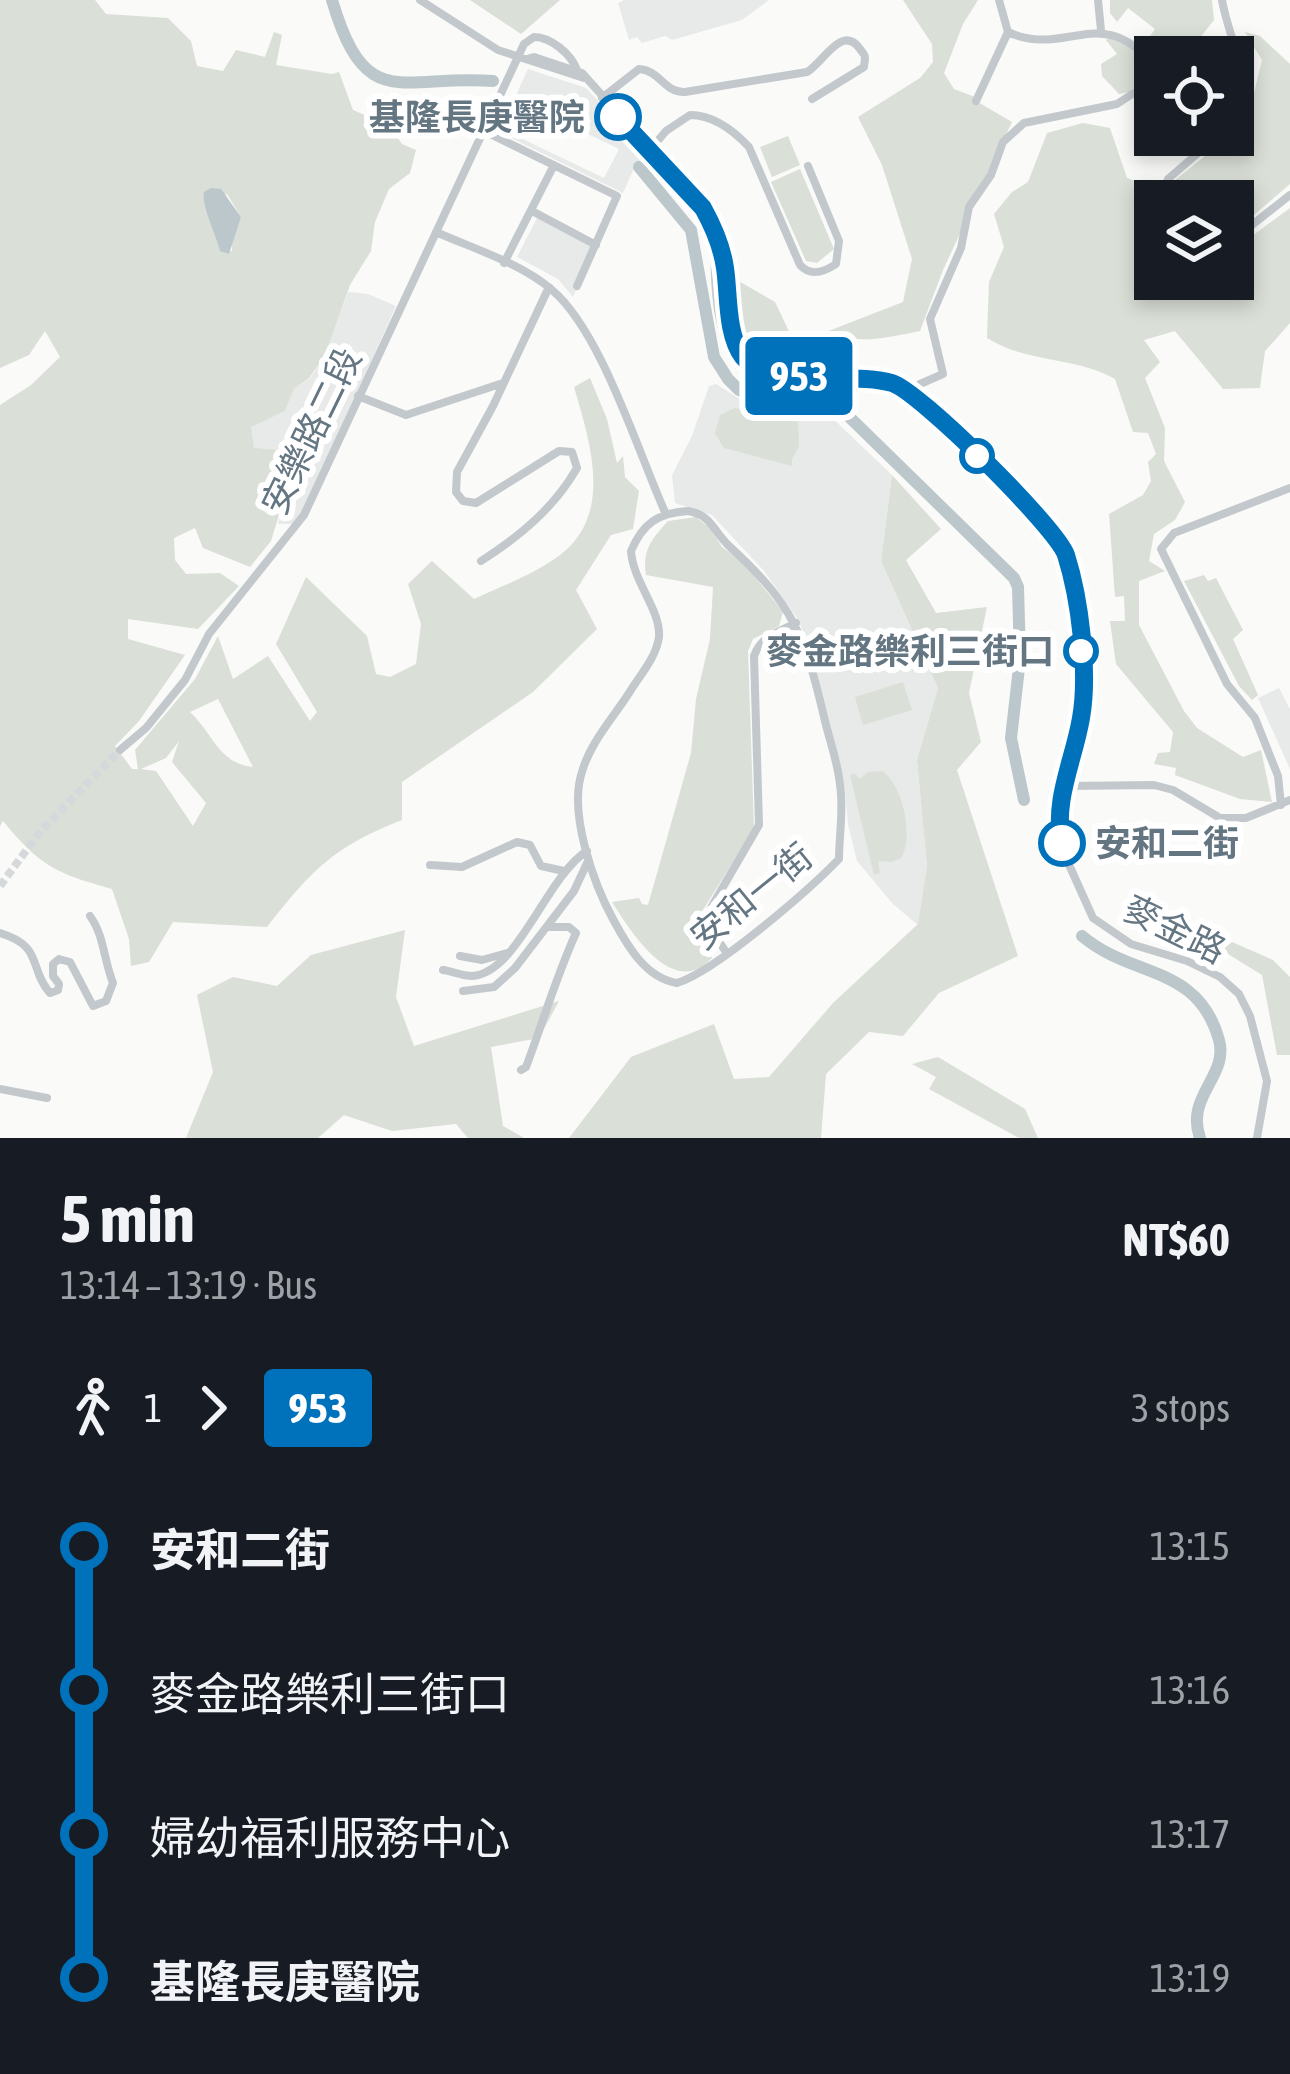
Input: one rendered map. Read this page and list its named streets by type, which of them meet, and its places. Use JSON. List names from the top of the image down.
{
  "streets": {
    "street": ["安樂路二段", "安和一街", "麥金路"]
  },
  "crossings": [
    ["安樂路二段", "麥金路"]
  ],
  "places": ["基隆長庚醫院", "麥金路樂利三街口", "安和二街"],
  "lines": ["bus line 953"],
  "page": {
    "on_map": "953",
    "heading": ["5 min", "13:14 – 13:19 · Bus", "NT$60"],
    "legs": ["1", "953", "3 stops"],
    "list": [
      {
        "name": "安和二街",
        "value": "13:15"
      },
      {
        "name": "麥金路樂利三街口",
        "value": "13:16"
      },
      {
        "name": "婦幼福利服務中心",
        "value": "13:17"
      },
      {
        "name": "基隆長庚醫院",
        "value": "13:19"
      }
    ]
  }
}
